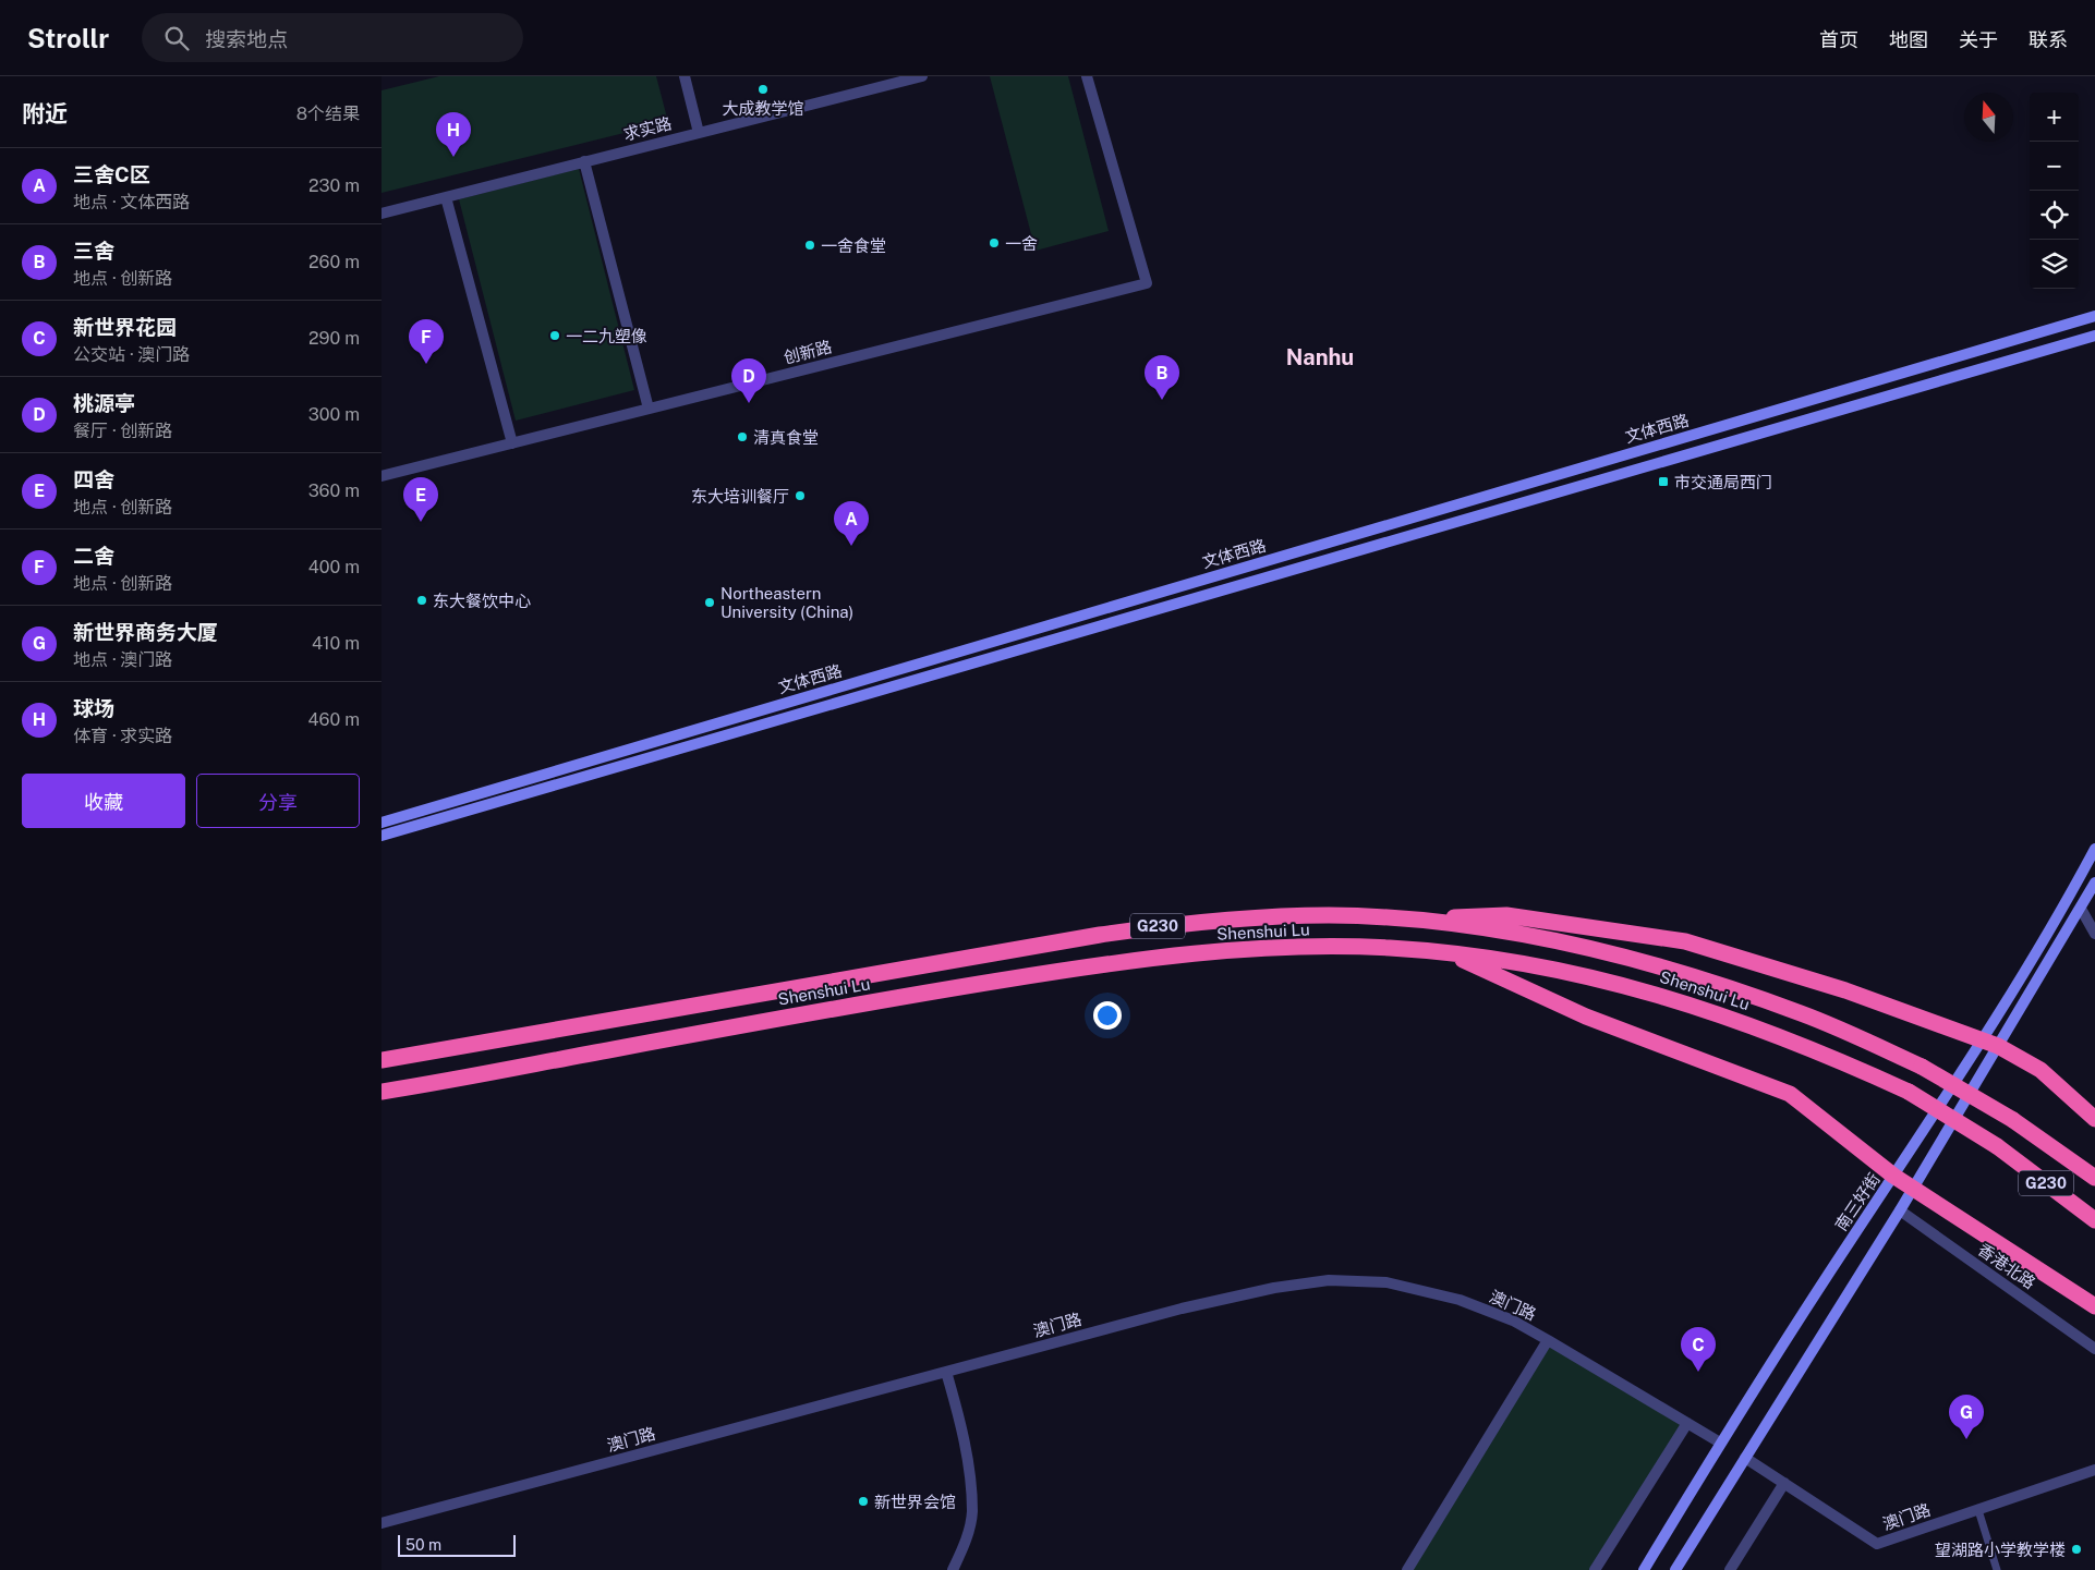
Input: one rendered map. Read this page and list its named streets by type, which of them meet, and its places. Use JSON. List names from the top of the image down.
{
  "streets": {
    "highway": ["G230", "Shenshui Lu"],
    "street": [
      "求实路",
      "创新路",
      "文体西路",
      "南三好街",
      "香港北路",
      "澳门路"
    ]
  },
  "crossings": [
    ["南三好街", "澳门路"]
  ],
  "districts": ["Nanhu"],
  "places": {
    "other": [
      "大成教学馆",
      "一舍",
      "一舍食堂",
      "一二九塑像",
      "清真食堂",
      "东大培训餐厅",
      "东大餐饮中心",
      "Northeastern University (China)",
      "新世界会馆",
      "望湖路小学教学楼"
    ],
    "transit": ["市交通局西门"]
  },
  "scale_bar": "50 m",
  "north": "top",
  "page": {
    "header": "Strollr",
    "search": "搜索地点",
    "nav": [
      "首页",
      "地图",
      "关于",
      "联系"
    ],
    "heading": ["附近", "8个结果"],
    "map_buttons": ["+", "−"],
    "pins": [
      "H",
      "F",
      "B",
      "D",
      "E",
      "A",
      "C",
      "G"
    ],
    "list": [
      {
        "mark": "A",
        "name": "三舍C区",
        "note": "地点 · 文体西路",
        "value": "230 m"
      },
      {
        "mark": "B",
        "name": "三舍",
        "note": "地点 · 创新路",
        "value": "260 m"
      },
      {
        "mark": "C",
        "name": "新世界花园",
        "note": "公交站 · 澳门路",
        "value": "290 m"
      },
      {
        "mark": "D",
        "name": "桃源亭",
        "note": "餐厅 · 创新路",
        "value": "300 m"
      },
      {
        "mark": "E",
        "name": "四舍",
        "note": "地点 · 创新路",
        "value": "360 m"
      },
      {
        "mark": "F",
        "name": "二舍",
        "note": "地点 · 创新路",
        "value": "400 m"
      },
      {
        "mark": "G",
        "name": "新世界商务大厦",
        "note": "地点 · 澳门路",
        "value": "410 m"
      },
      {
        "mark": "H",
        "name": "球场",
        "note": "体育 · 求实路",
        "value": "460 m"
      }
    ],
    "buttons": ["收藏", "分享"],
    "scale": "50 m"
  }
}
